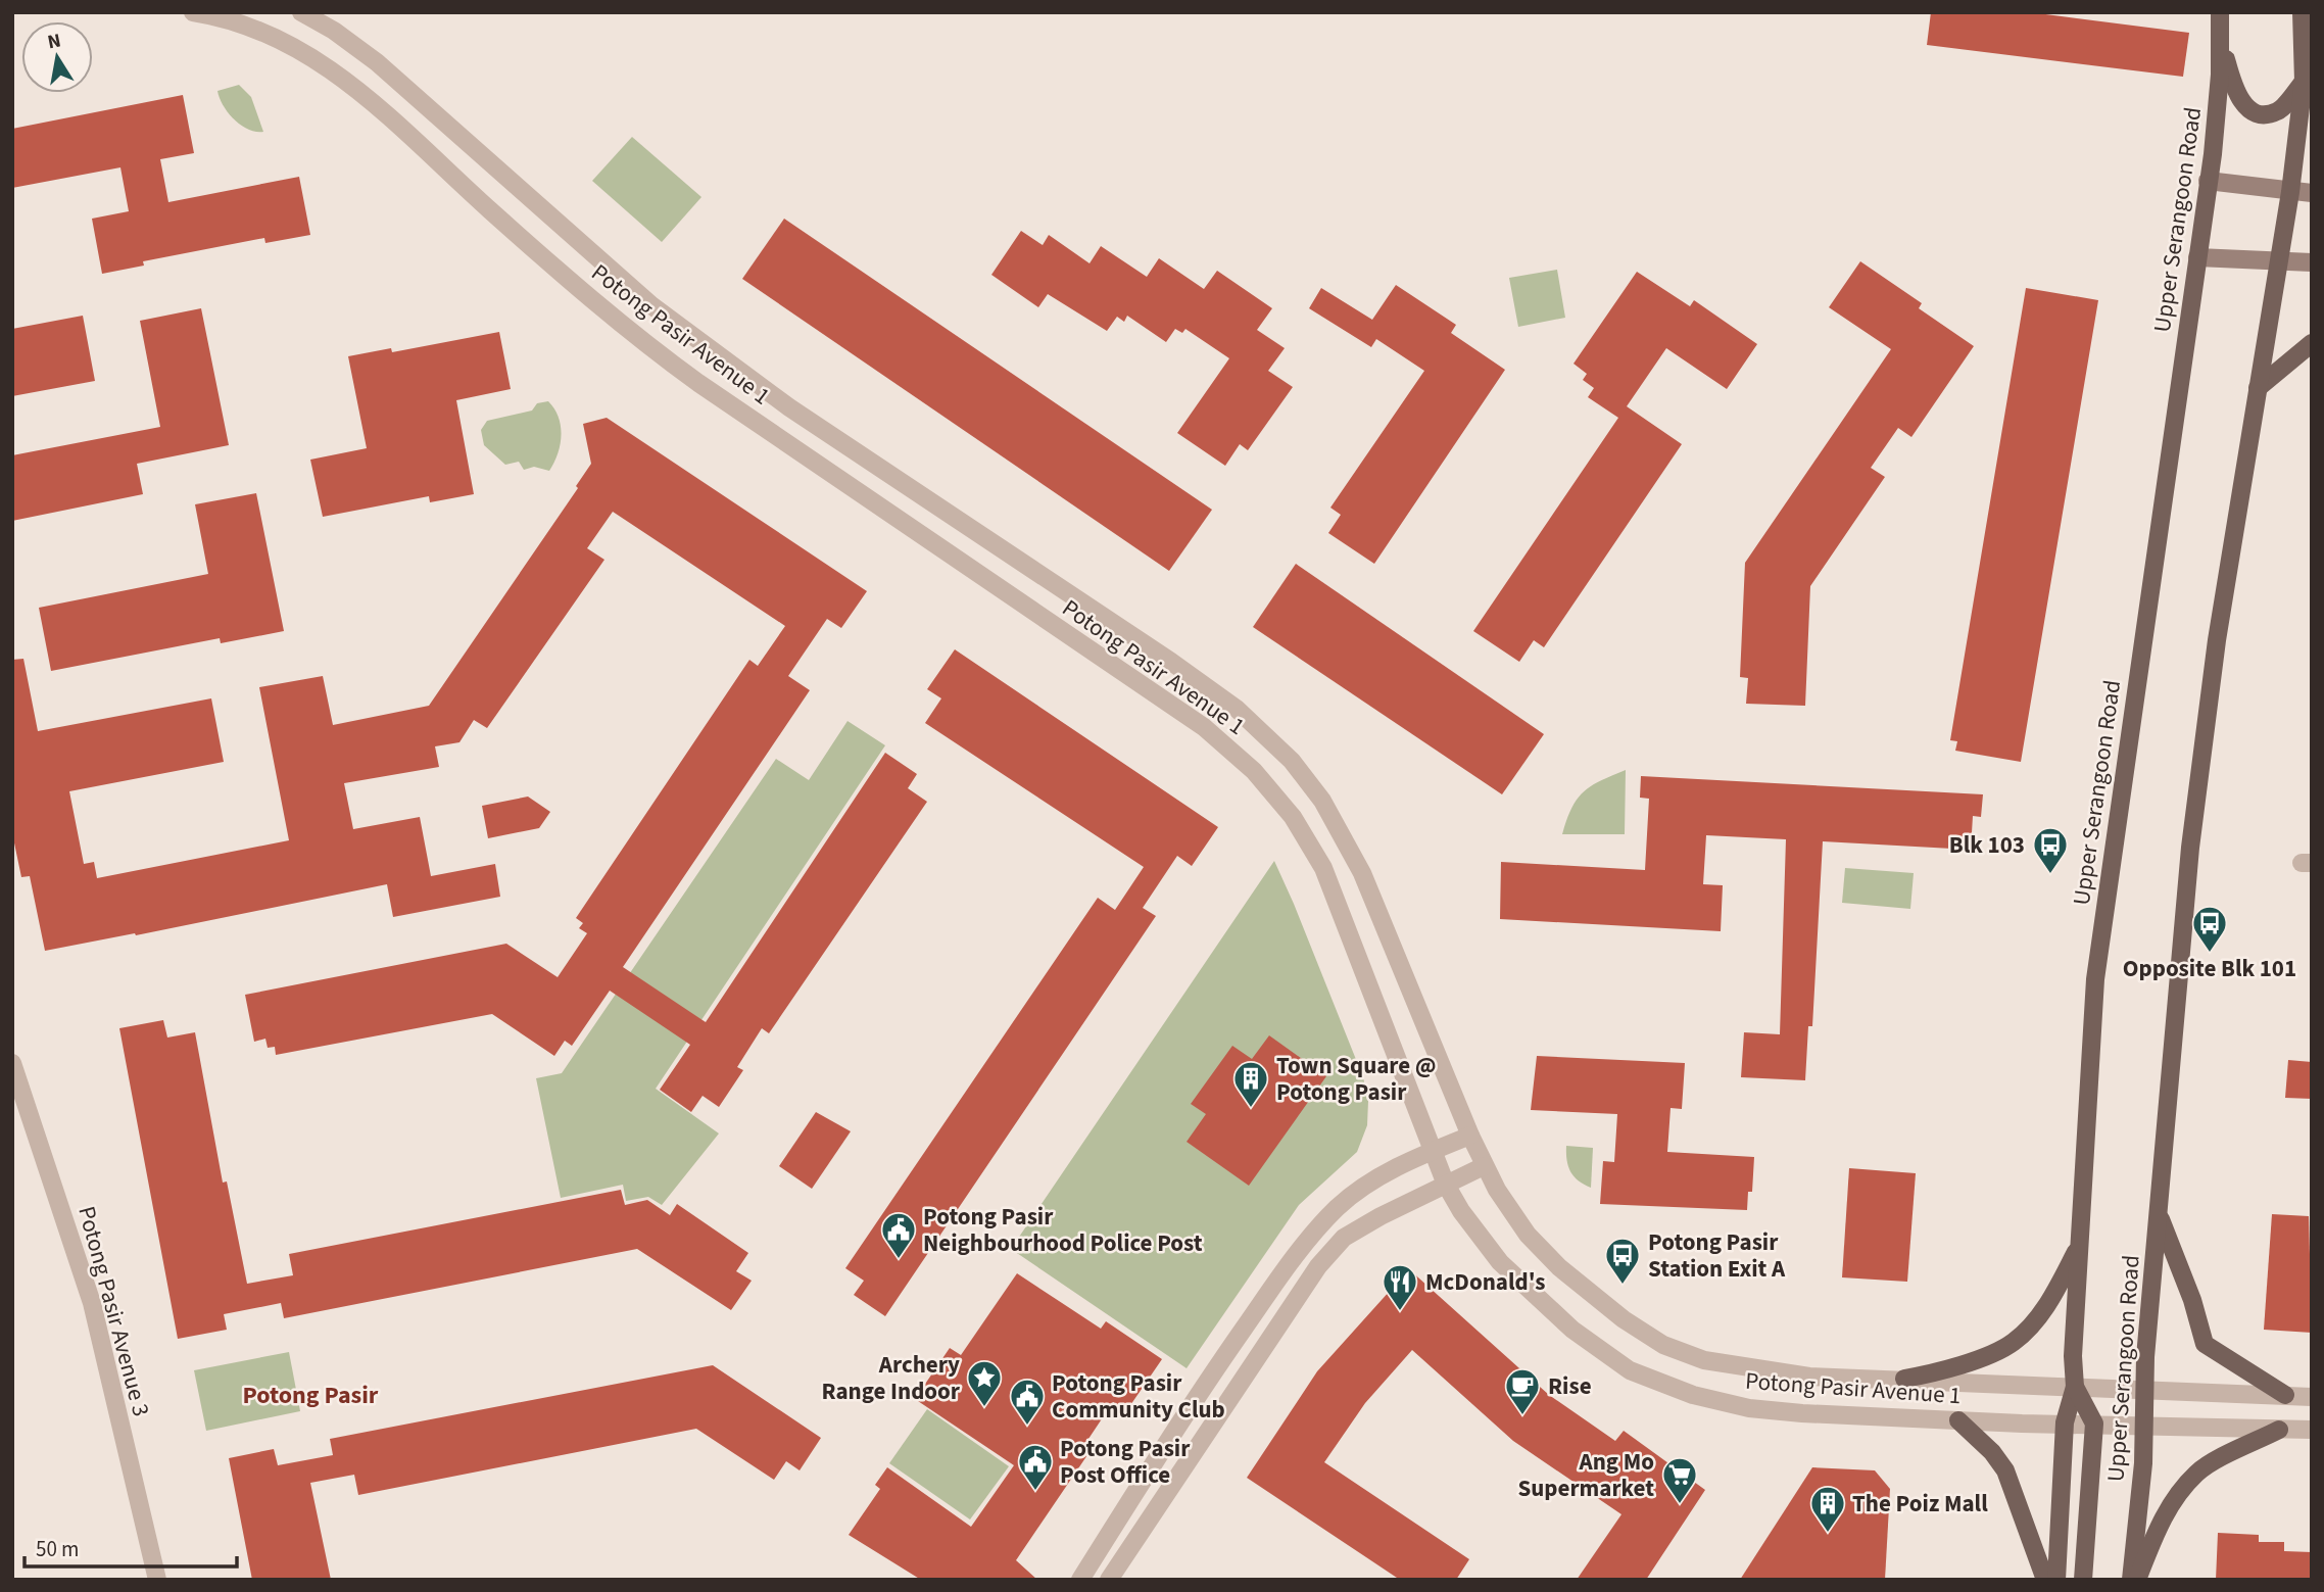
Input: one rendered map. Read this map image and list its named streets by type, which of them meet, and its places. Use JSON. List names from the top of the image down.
{
  "streets": {
    "main road": ["Upper Serangoon Road"],
    "street": ["Potong Pasir Avenue 1", "Potong Pasir Avenue 3"]
  },
  "crossings": [
    ["Upper Serangoon Road", "Potong Pasir Avenue 1"]
  ],
  "districts": ["Potong Pasir"],
  "places": {
    "bus stop": ["Blk 103", "Opposite Blk 101", "Potong Pasir Station Exit A"],
    "building": ["Town Square @ Potong Pasir", "The Poiz Mall"],
    "public building": ["Potong Pasir Neighbourhood Police Post", "Potong Pasir Community Club", "Potong Pasir Post Office"],
    "restaurant": ["McDonald's"],
    "place": ["Archery Range Indoor"],
    "cafe": ["Rise"],
    "supermarket": ["Ang Mo Supermarket"]
  },
  "scale_bar": "50 m",
  "north": "top"
}
